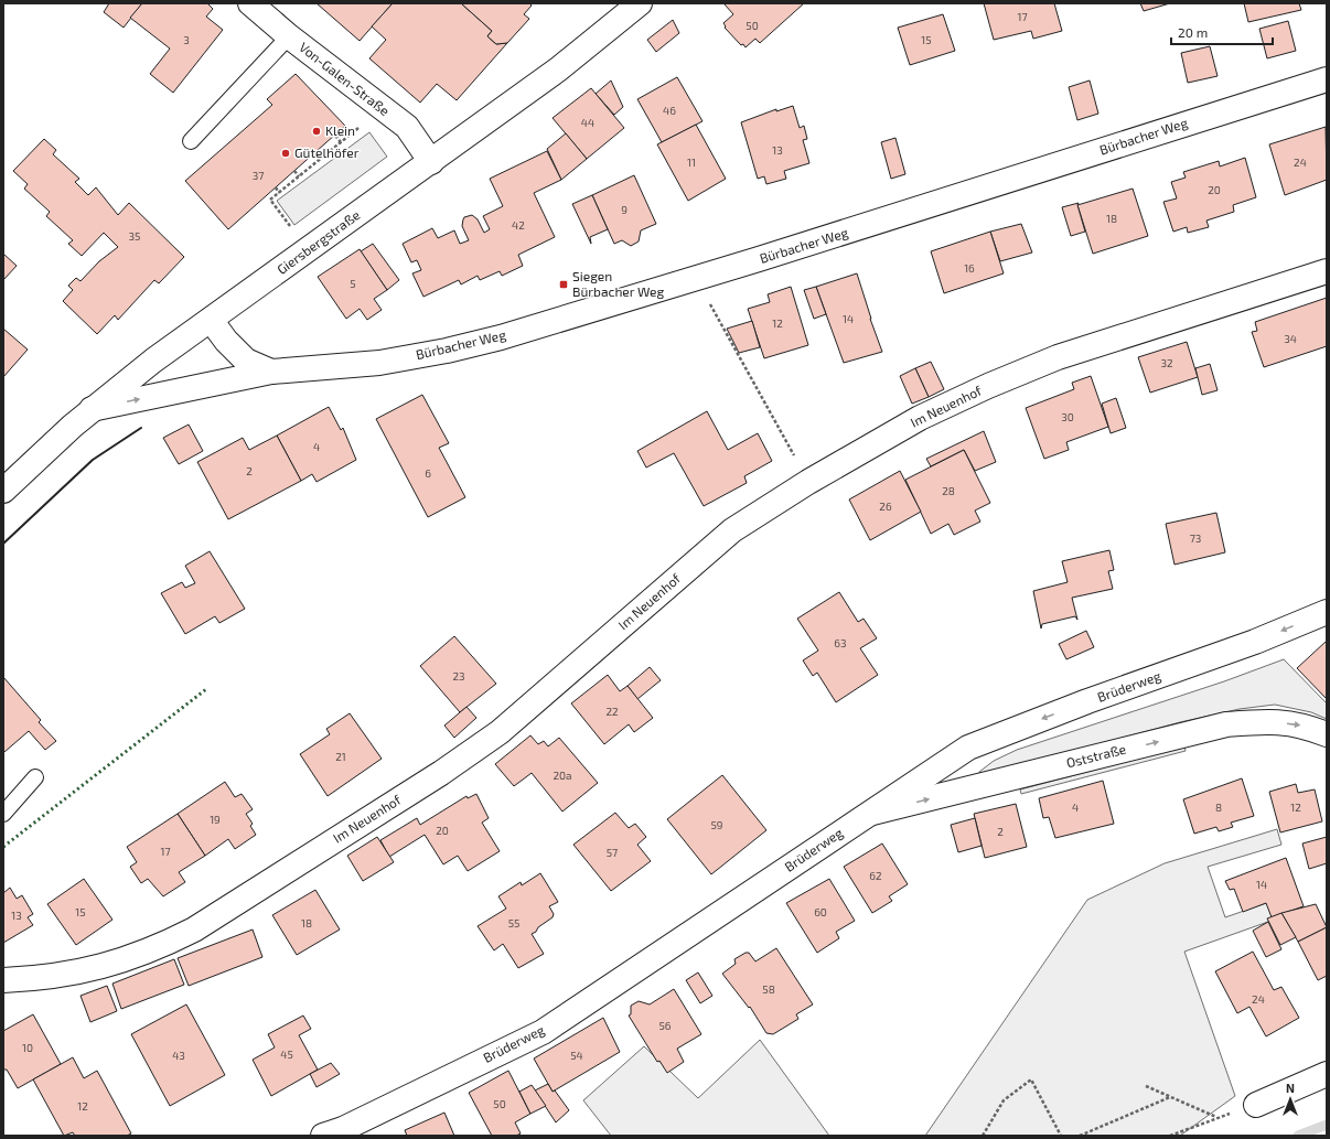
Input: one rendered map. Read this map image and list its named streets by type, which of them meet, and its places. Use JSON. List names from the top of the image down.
{
  "streets": {
    "street": [
      "Von-Galen-Straße",
      "Bürbacher Weg",
      "Giersbergstraße",
      "Im Neuenhof",
      "Brüderweg",
      "Oststraße"
    ]
  },
  "crossings": [
    ["Von-Galen-Straße", "Giersbergstraße"],
    ["Bürbacher Weg", "Giersbergstraße"],
    ["Brüderweg", "Oststraße"]
  ],
  "one_way": ["Brüderweg", "Oststraße"],
  "places": {
    "other": ["Klein", "Gütelhöfer"],
    "transit": ["Siegen Bürbacher Weg"]
  },
  "house_numbers": [
    "17",
    "50",
    "3",
    "15",
    "46",
    "44",
    "13",
    "11",
    "24",
    "37",
    "20",
    "9",
    "18",
    "42",
    "35",
    "16",
    "5",
    "14",
    "12",
    "34",
    "32",
    "30",
    "4",
    "2",
    "6",
    "28",
    "26",
    "73",
    "63",
    "23",
    "22",
    "21",
    "20a",
    "4",
    "8",
    "12",
    "19",
    "59",
    "20",
    "2",
    "17",
    "57",
    "62",
    "14",
    "15",
    "60",
    "13",
    "18",
    "55",
    "58",
    "24",
    "56",
    "10",
    "45",
    "43",
    "54",
    "50",
    "12"
  ],
  "scale_bar": "20 m",
  "north": "top"
}
